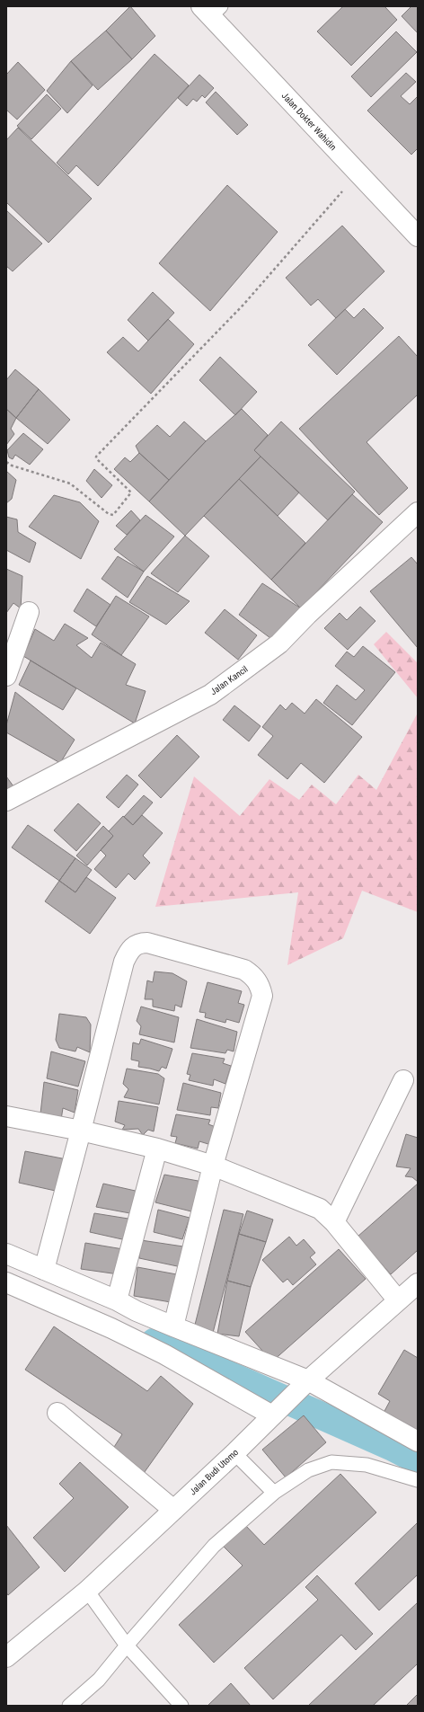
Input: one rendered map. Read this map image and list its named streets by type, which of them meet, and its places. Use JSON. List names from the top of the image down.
{
  "streets": {
    "street": ["Jalan Dokter Wahidin", "Jalan Kancil", "Jalan Budi Utomo"]
  }
}
